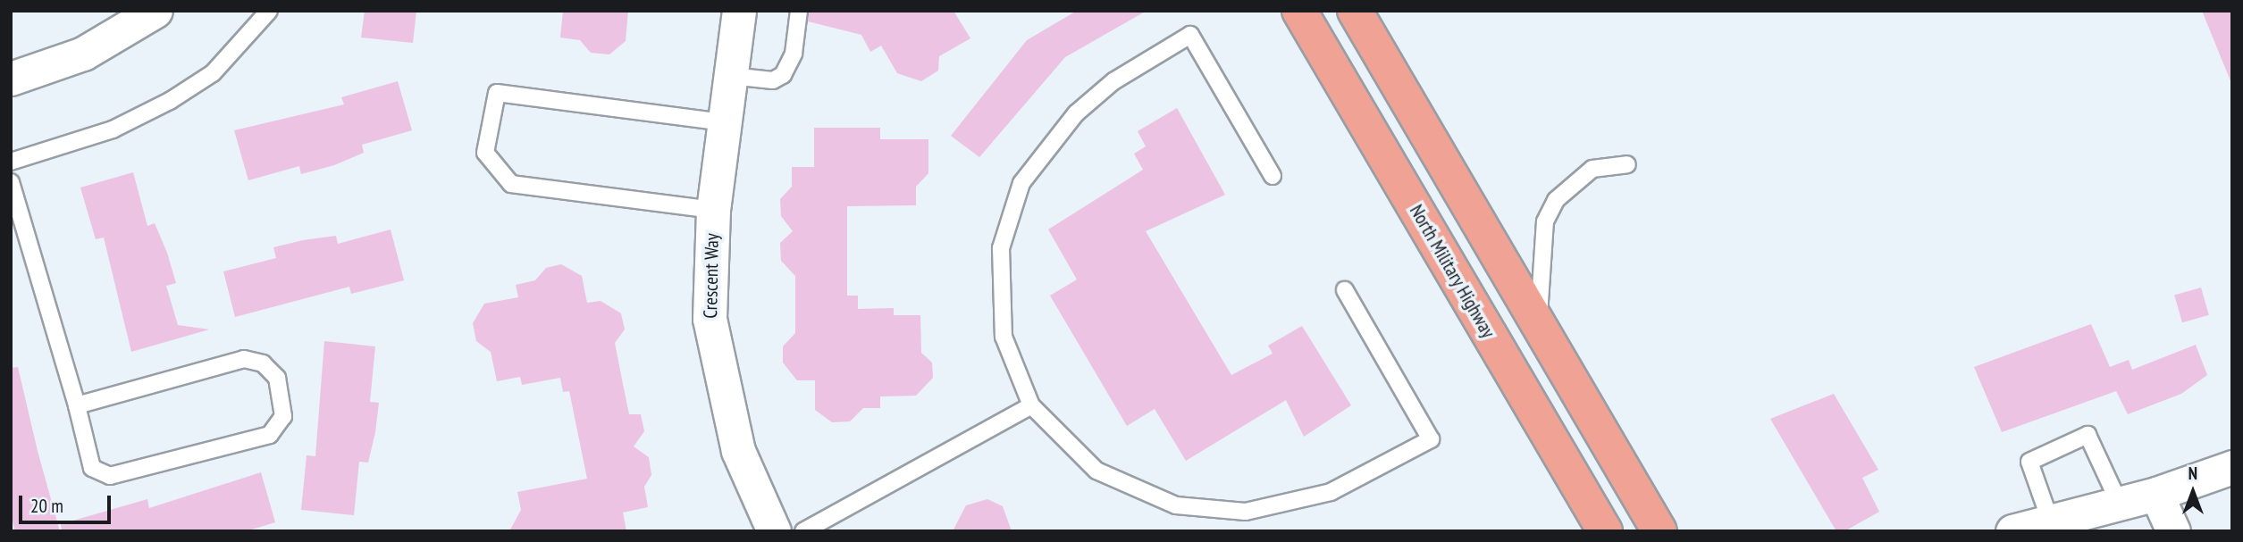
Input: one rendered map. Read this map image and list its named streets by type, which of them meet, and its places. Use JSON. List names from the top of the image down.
{
  "streets": {
    "main road": ["North Military Highway"],
    "street": ["Crescent Way"]
  },
  "scale_bar": "20 m",
  "north": "top"
}
